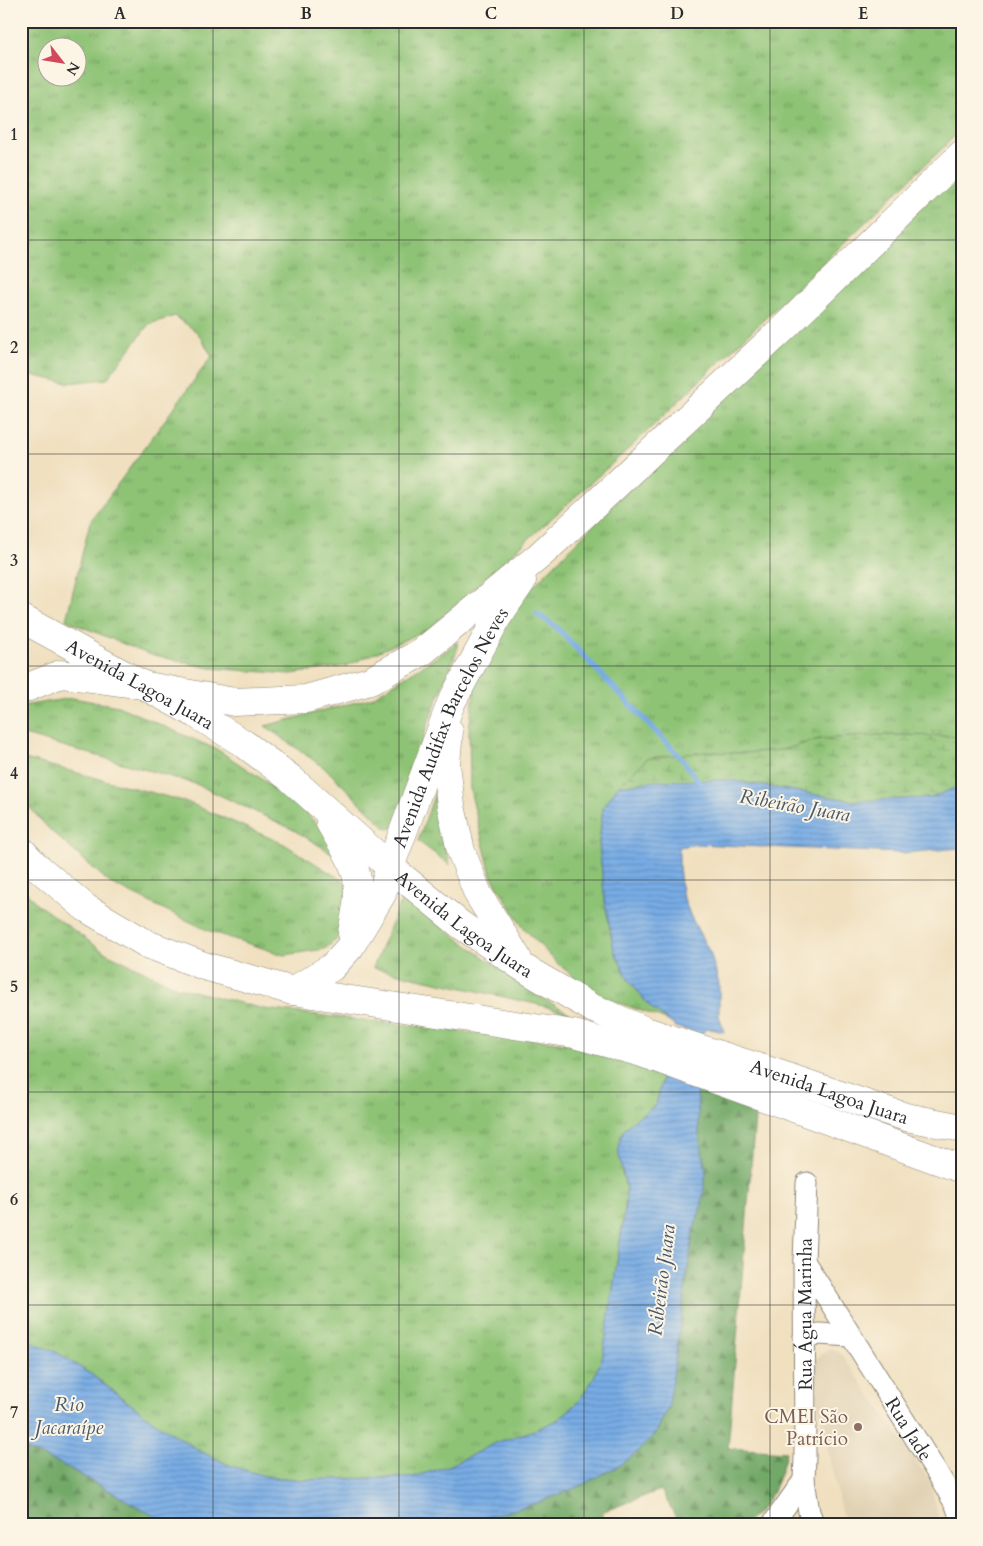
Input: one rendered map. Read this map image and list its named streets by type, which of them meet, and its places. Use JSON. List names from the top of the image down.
{
  "streets": {
    "main road": ["Avenida Lagoa Juara", "Avenida Audifax Barcelos Neves"],
    "street": ["Rua Água Marinha", "Rua Jade"]
  },
  "crossings": [
    ["Avenida Lagoa Juara", "Avenida Audifax Barcelos Neves"],
    ["Rua Água Marinha", "Rua Jade"]
  ],
  "water": ["Ribeirão Juara", "Rio Jacaraípe"],
  "places": ["CMEI São Patrício"],
  "north": "bottom right",
  "grid": {
    "columns": [
      "A",
      "B",
      "C",
      "D",
      "E"
    ],
    "rows": [
      "1",
      "2",
      "3",
      "4",
      "5",
      "6",
      "7"
    ]
  }
}
